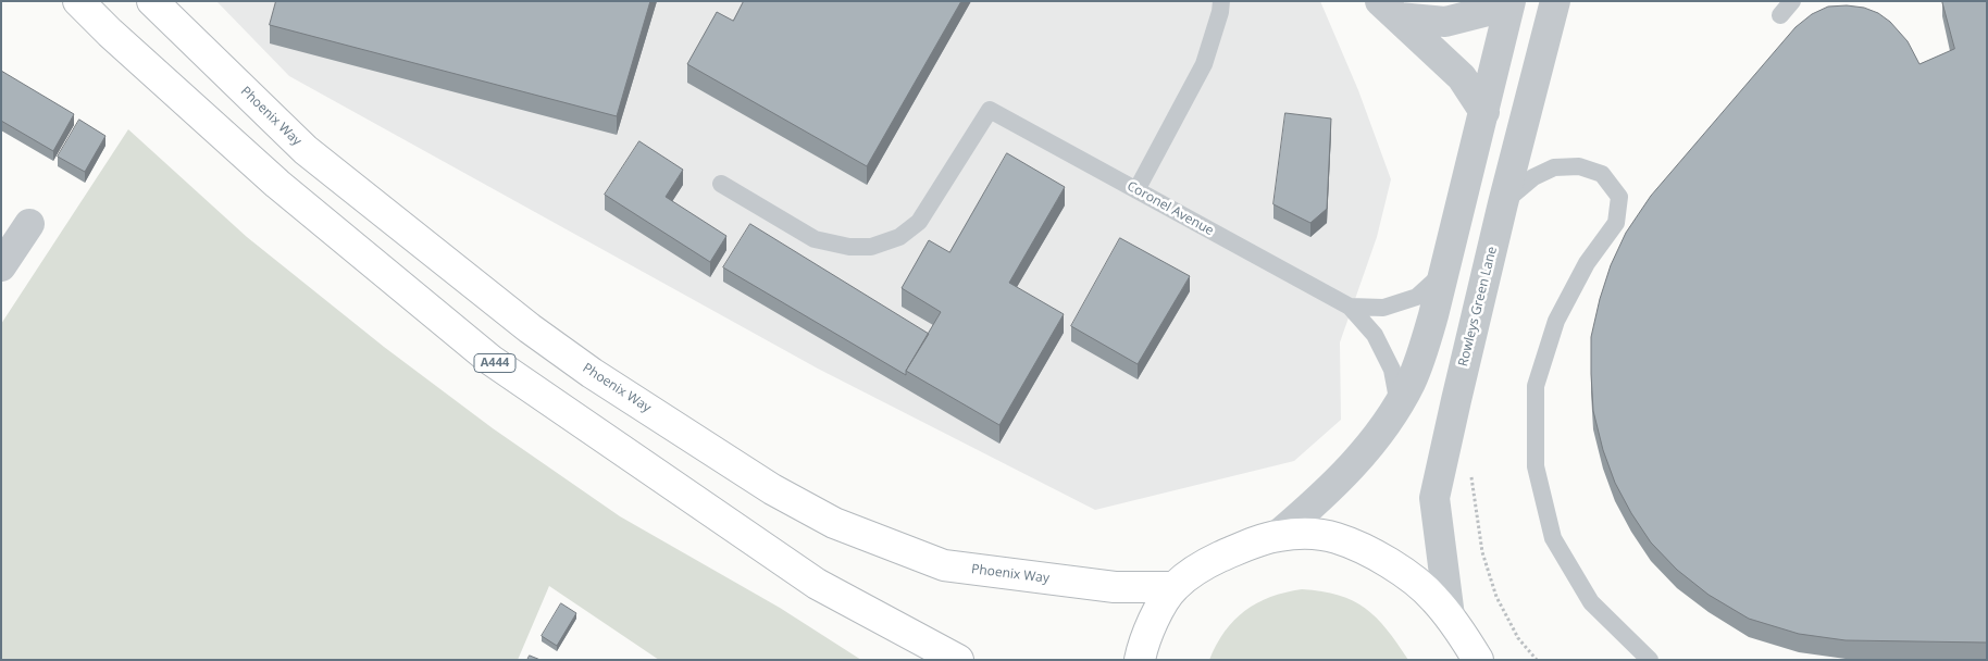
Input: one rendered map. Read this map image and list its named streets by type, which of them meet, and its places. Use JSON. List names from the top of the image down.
{
  "streets": {
    "highway": ["Phoenix Way", "A444"],
    "street": ["Rowleys Green Lane"],
    "lane": ["Coronel Avenue"]
  }
}
